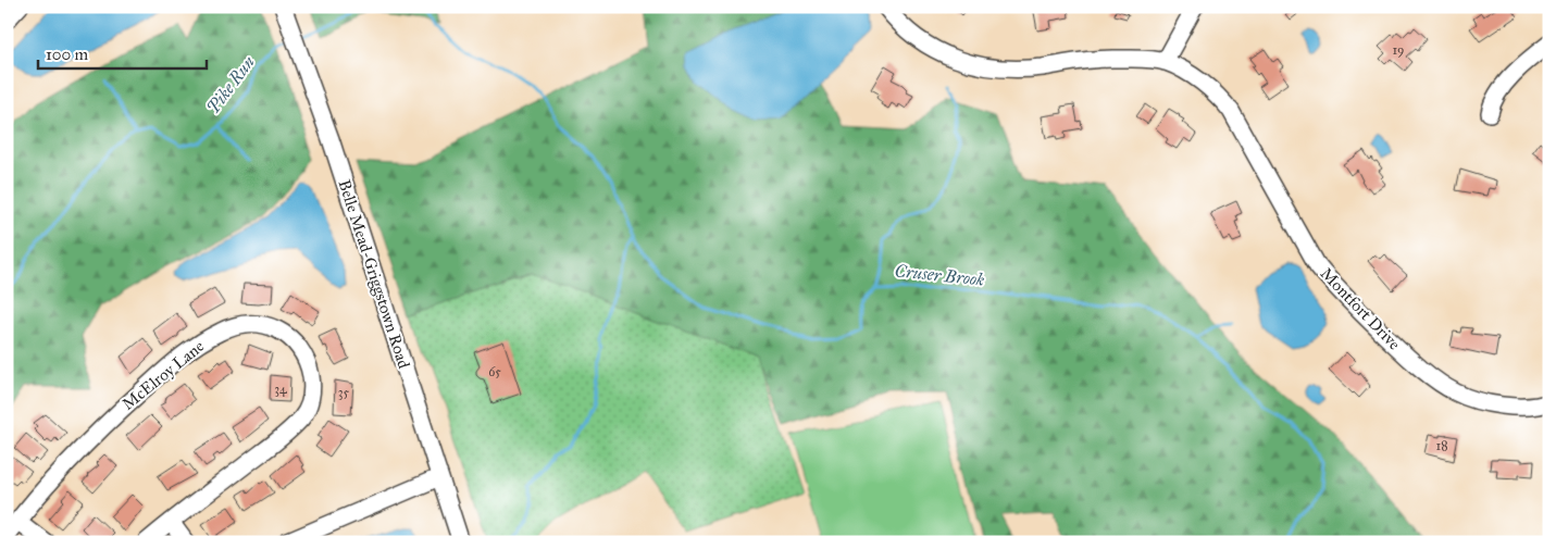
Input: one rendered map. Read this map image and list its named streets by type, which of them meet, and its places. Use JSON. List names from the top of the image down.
{
  "streets": {
    "street": ["Belle Mead-Griggstown Road", "Montfort Drive", "McElroy Lane"]
  },
  "water": ["Pike Run", "Cruser Brook"],
  "house_numbers": [
    "19",
    "65",
    "34",
    "35",
    "18"
  ],
  "scale_bar": "100 m"
}
